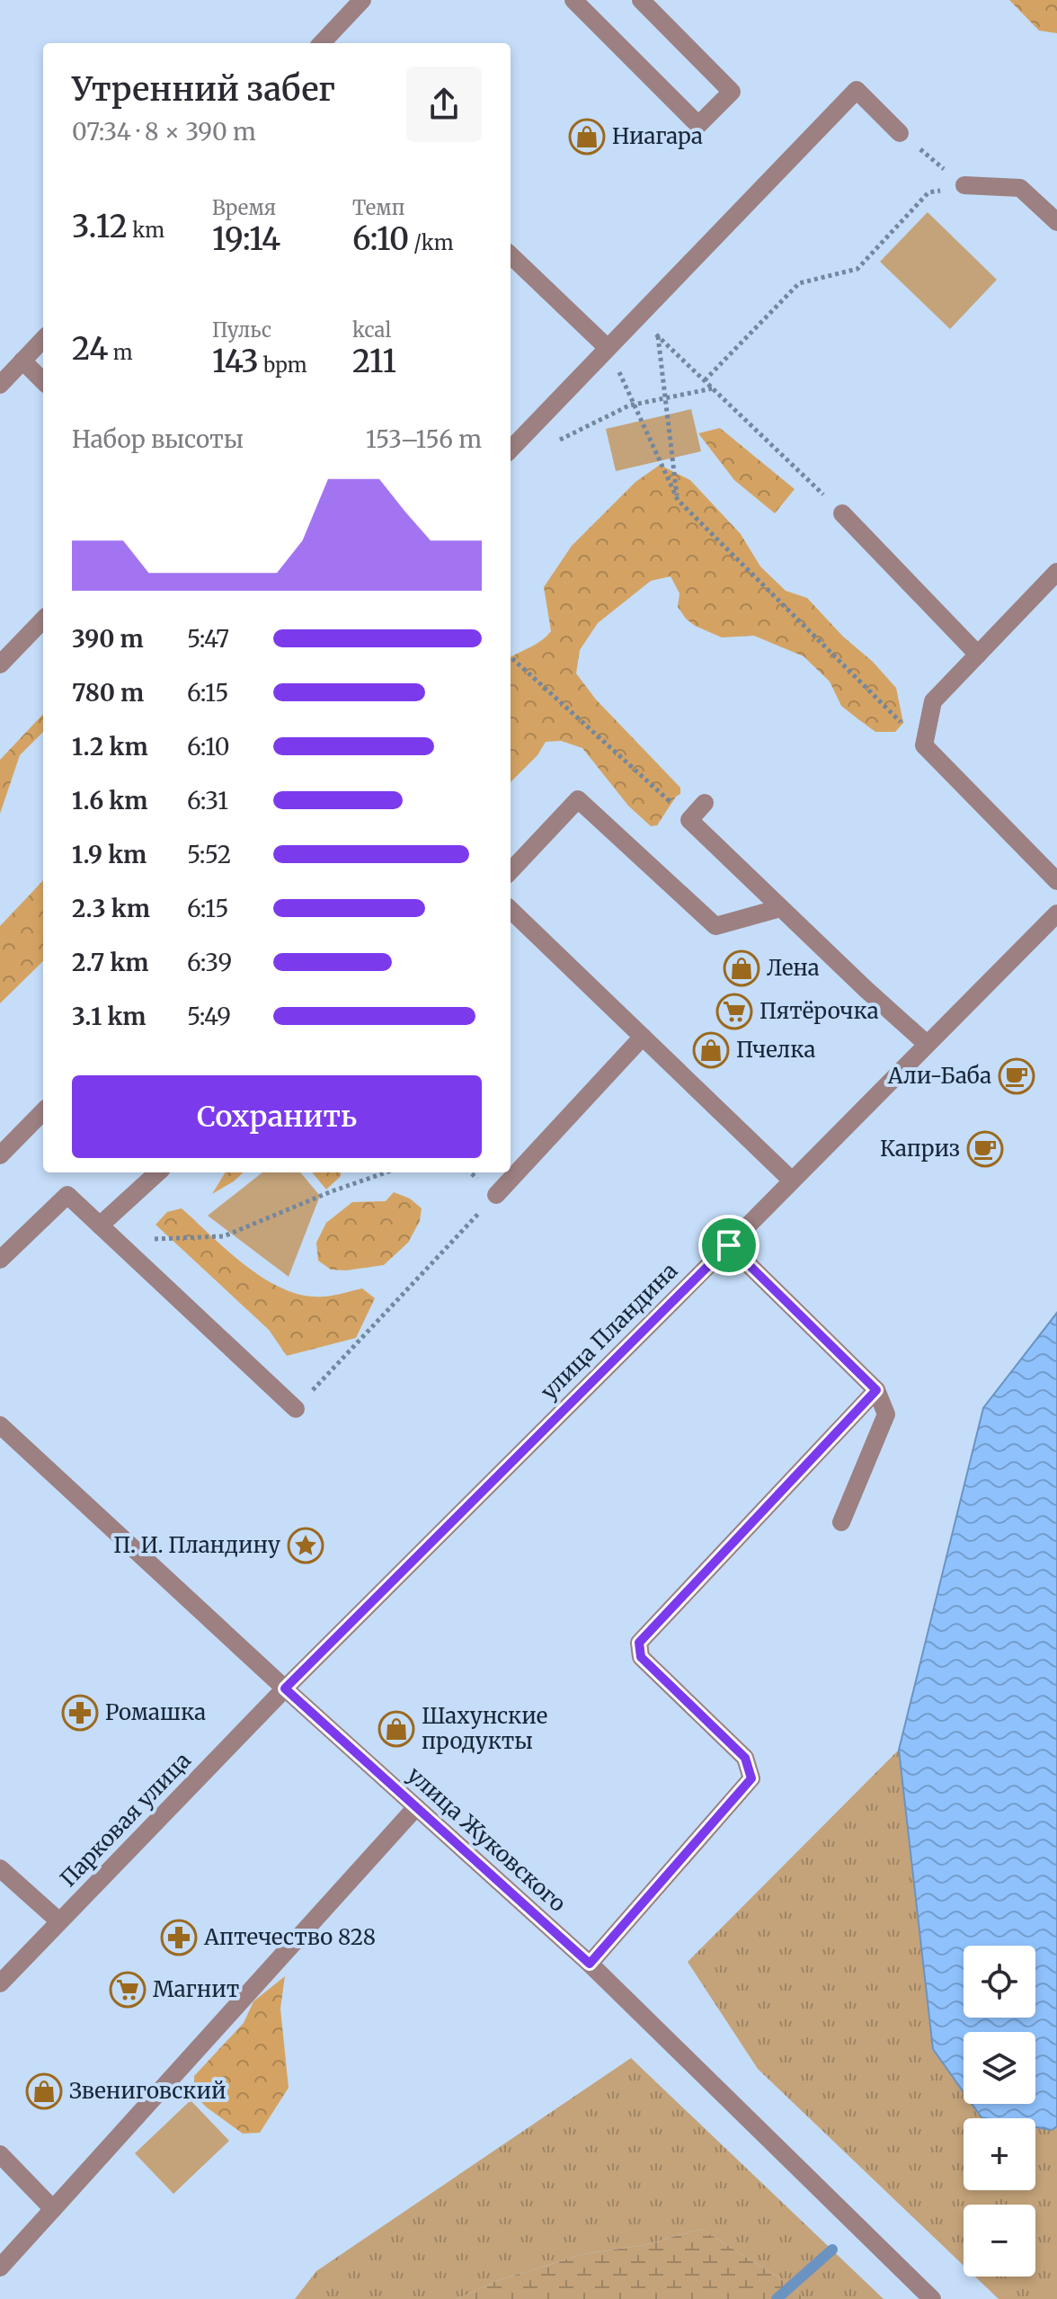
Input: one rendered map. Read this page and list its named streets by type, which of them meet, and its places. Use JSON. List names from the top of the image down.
{
  "streets": {
    "street": ["улица Пландина", "Парковая улица", "улица Жуковского"]
  },
  "crossings": [
    ["улица Пландина", "Парковая улица"],
    ["улица Пландина", "улица Жуковского"],
    ["Парковая улица", "улица Жуковского"]
  ],
  "places": {
    "shop": [
      "Ниагара",
      "Лена",
      "Пчелка",
      "Шахунские продукты",
      "Звениговский"
    ],
    "supermarket": ["Пятёрочка", "Магнит"],
    "cafe": ["Али-Баба", "Каприз"],
    "place": ["П. И. Пландину"],
    "pharmacy": ["Ромашка", "Аптечество 828"]
  },
  "page": {
    "heading": ["Утренний забег", "07:34 · 8 × 390 m"],
    "stats": [
      ["3.12 km"],
      ["Время", "19:14"],
      ["Темп", "6:10 /km"],
      ["24 m"],
      ["Пульс", "143 bpm"],
      ["kcal", "211"]
    ],
    "chart": ["Набор высоты", "153–156 m"],
    "list": [
      {
        "name": "390 m",
        "note": "5:47"
      },
      {
        "name": "780 m",
        "note": "6:15"
      },
      {
        "name": "1.2 km",
        "note": "6:10"
      },
      {
        "name": "1.6 km",
        "note": "6:31"
      },
      {
        "name": "1.9 km",
        "note": "5:52"
      },
      {
        "name": "2.3 km",
        "note": "6:15"
      },
      {
        "name": "2.7 km",
        "note": "6:39"
      },
      {
        "name": "3.1 km",
        "note": "5:49"
      }
    ],
    "buttons": "Сохранить",
    "map_buttons": ["+", "−"]
  }
}
